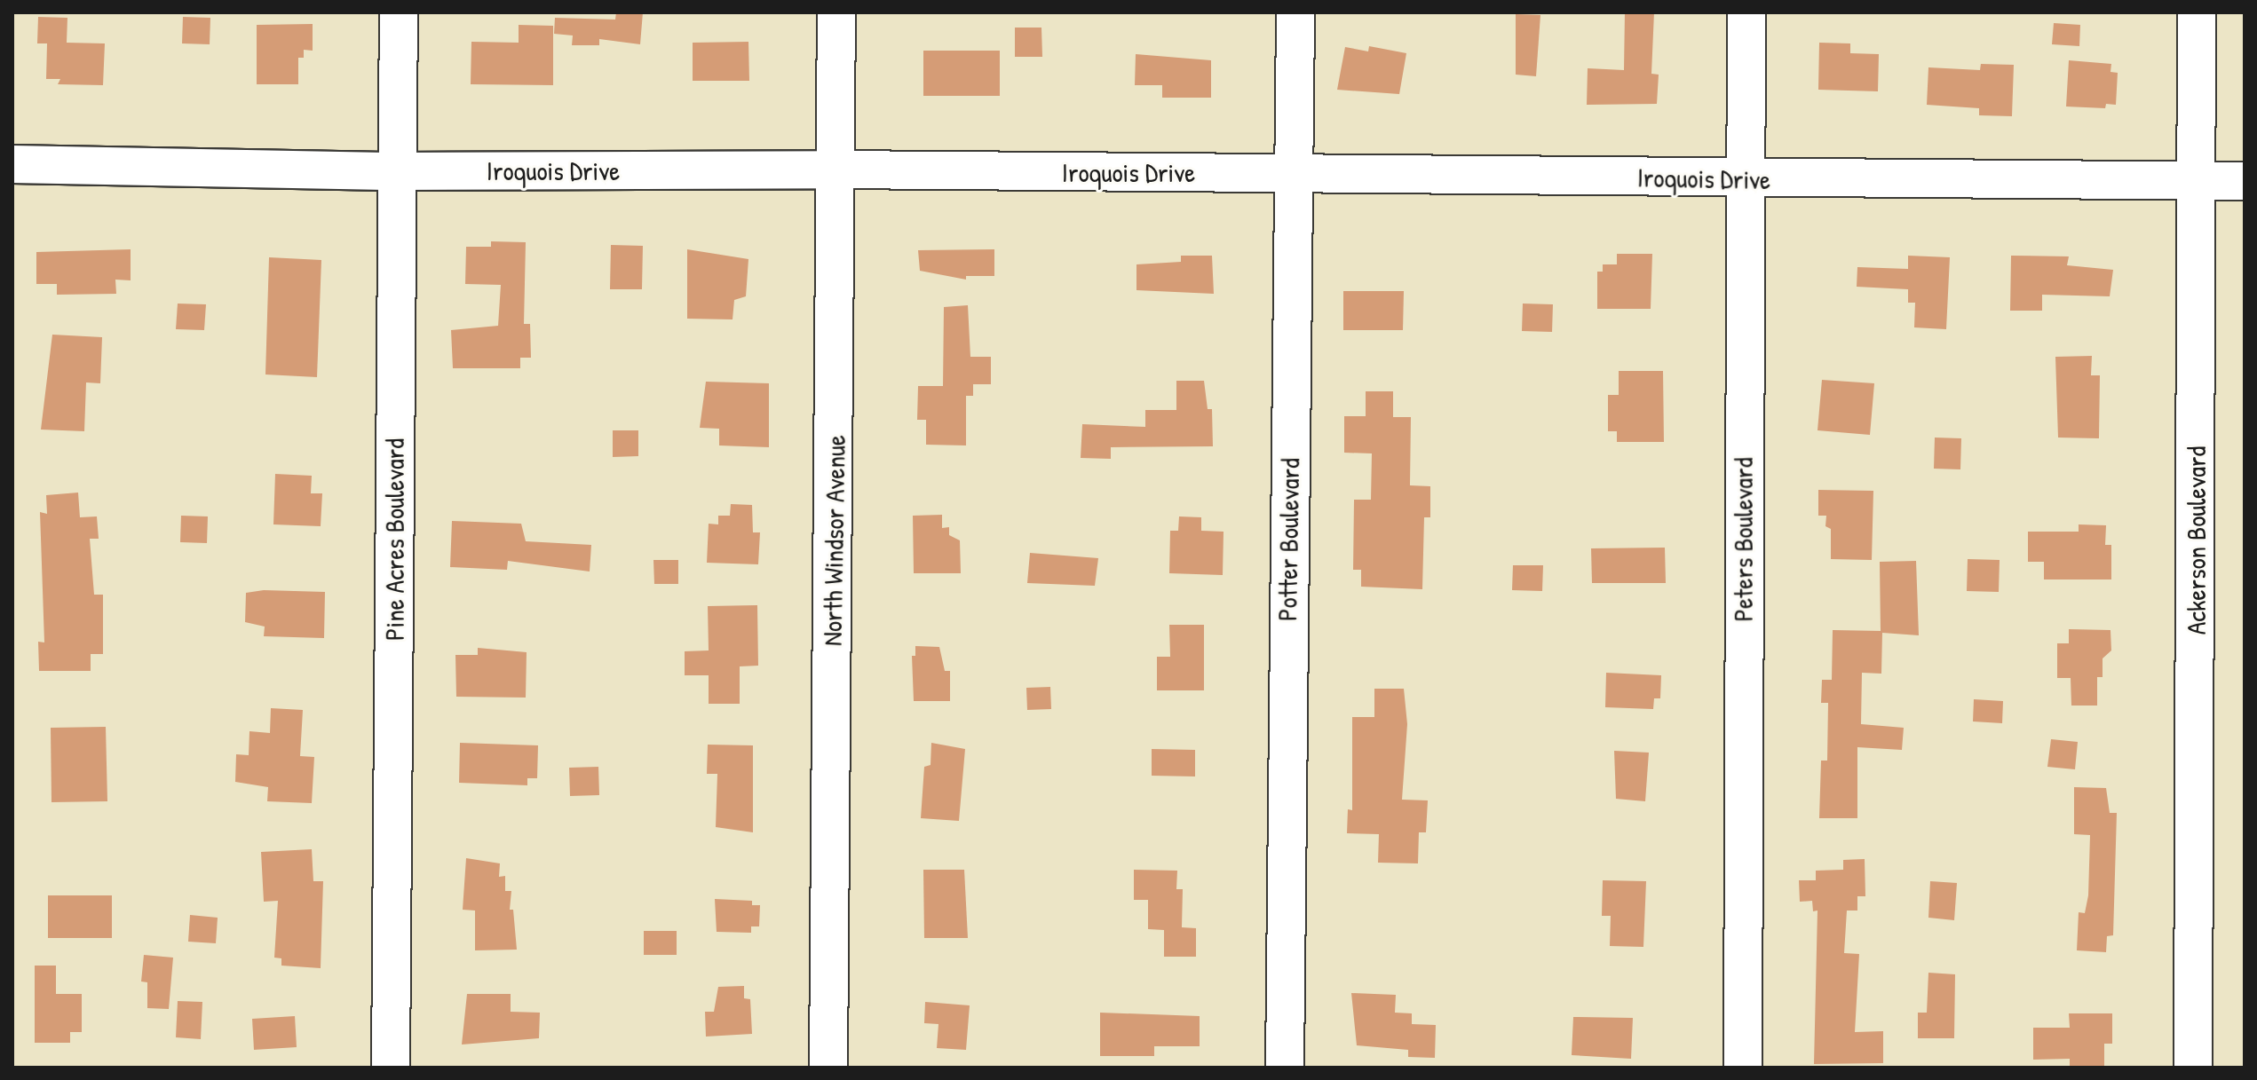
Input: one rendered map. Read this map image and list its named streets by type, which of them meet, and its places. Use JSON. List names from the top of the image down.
{
  "streets": {
    "street": [
      "Iroquois Drive",
      "Pine Acres Boulevard",
      "Potter Boulevard",
      "Peters Boulevard",
      "North Windsor Avenue",
      "Ackerson Boulevard"
    ]
  },
  "crossings": [
    ["Iroquois Drive", "Pine Acres Boulevard"],
    ["Iroquois Drive", "Potter Boulevard"],
    ["Iroquois Drive", "Peters Boulevard"],
    ["Iroquois Drive", "North Windsor Avenue"],
    ["Iroquois Drive", "Ackerson Boulevard"]
  ]
}
